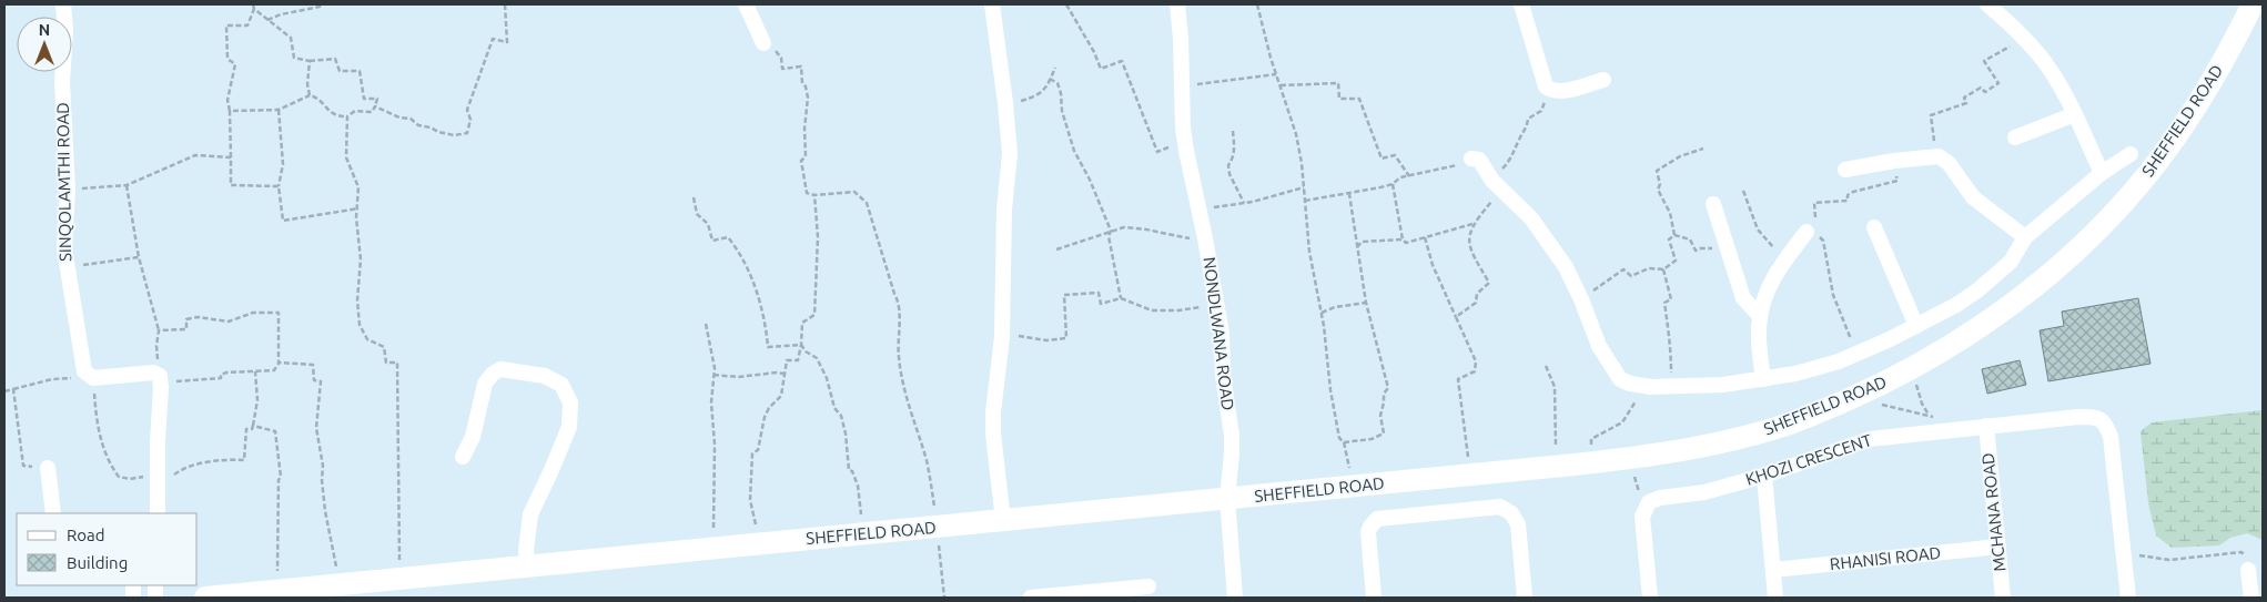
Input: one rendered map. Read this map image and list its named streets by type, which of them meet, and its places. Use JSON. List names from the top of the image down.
{
  "streets": {
    "street": [
      "SHEFFIELD ROAD",
      "SINQOLAMTHI ROAD",
      "NONDLWANA ROAD",
      "KHOZI CRESCENT",
      "MCHANA ROAD",
      "RHANISI ROAD"
    ]
  },
  "crossings": [
    ["SHEFFIELD ROAD", "NONDLWANA ROAD"],
    ["KHOZI CRESCENT", "MCHANA ROAD"],
    ["MCHANA ROAD", "RHANISI ROAD"]
  ],
  "legend": ["Road", "Building"],
  "north": "top"
}
